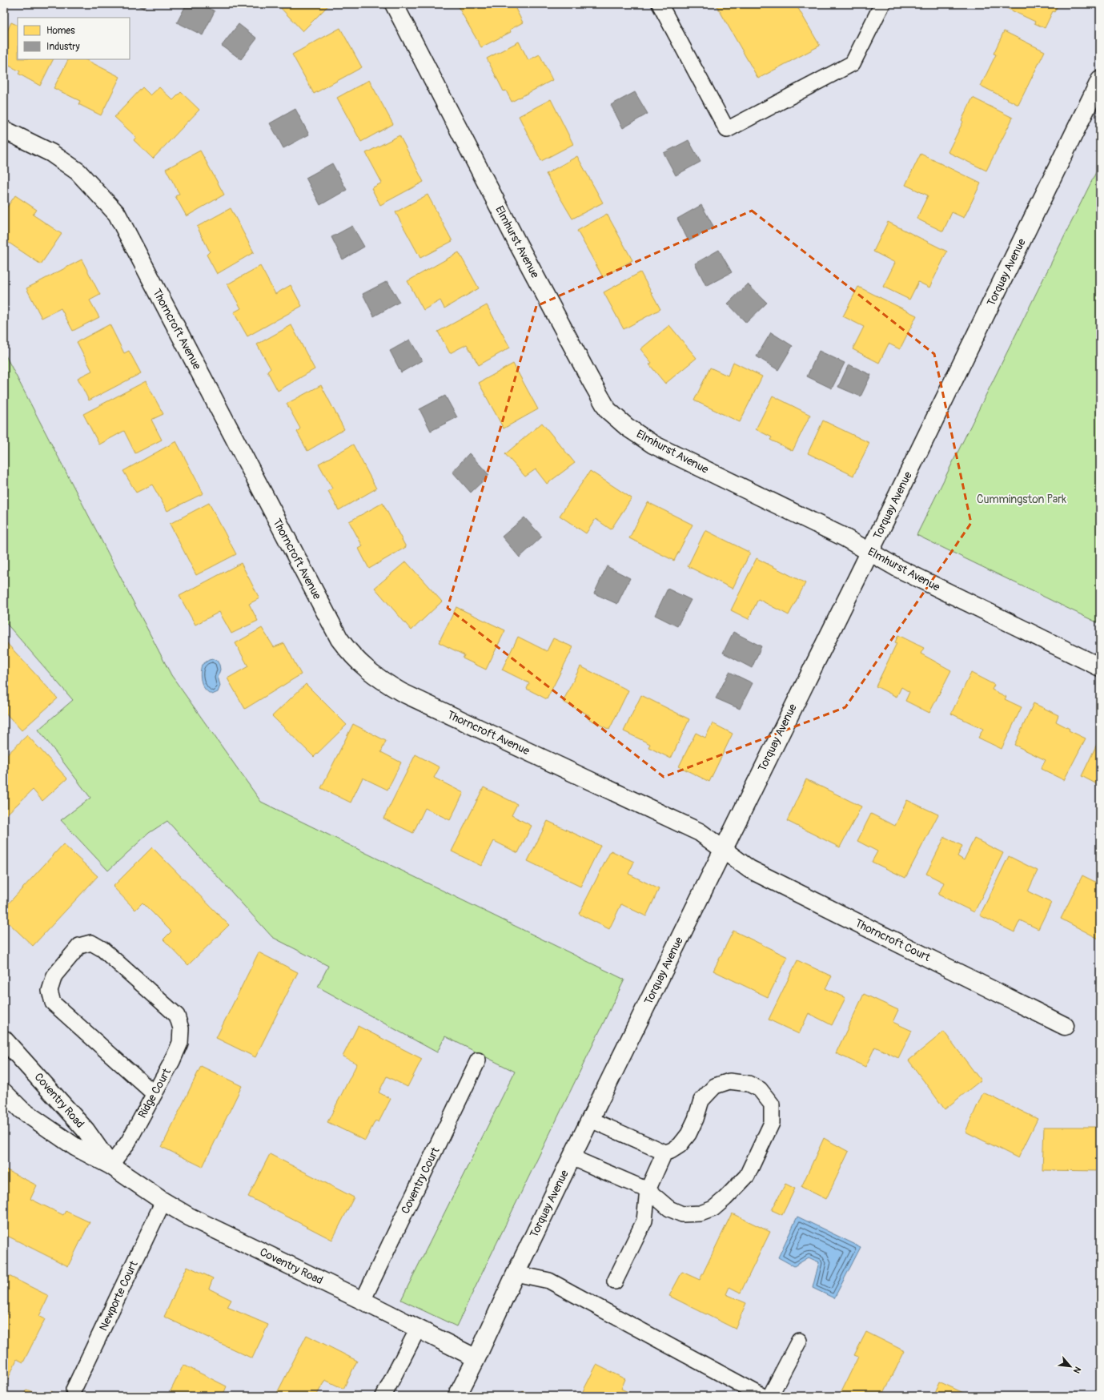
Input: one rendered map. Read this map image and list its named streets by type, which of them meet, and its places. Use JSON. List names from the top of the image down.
{
  "streets": {
    "street": [
      "Elmhurst Avenue",
      "Torquay Avenue",
      "Thorncroft Avenue",
      "Thorncroft Court",
      "Coventry Road"
    ],
    "lane": ["Ridge Court", "Coventry Court", "Newporte Court"]
  },
  "crossings": [
    ["Elmhurst Avenue", "Torquay Avenue"],
    ["Torquay Avenue", "Thorncroft Avenue"],
    ["Torquay Avenue", "Thorncroft Court"],
    ["Torquay Avenue", "Coventry Road"],
    ["Thorncroft Avenue", "Thorncroft Court"],
    ["Ridge Court", "Coventry Road"],
    ["Coventry Road", "Coventry Court"],
    ["Coventry Road", "Newporte Court"]
  ],
  "parks": ["Cummingston Park"],
  "legend": ["Homes", "Industry"],
  "north": "bottom right"
}
